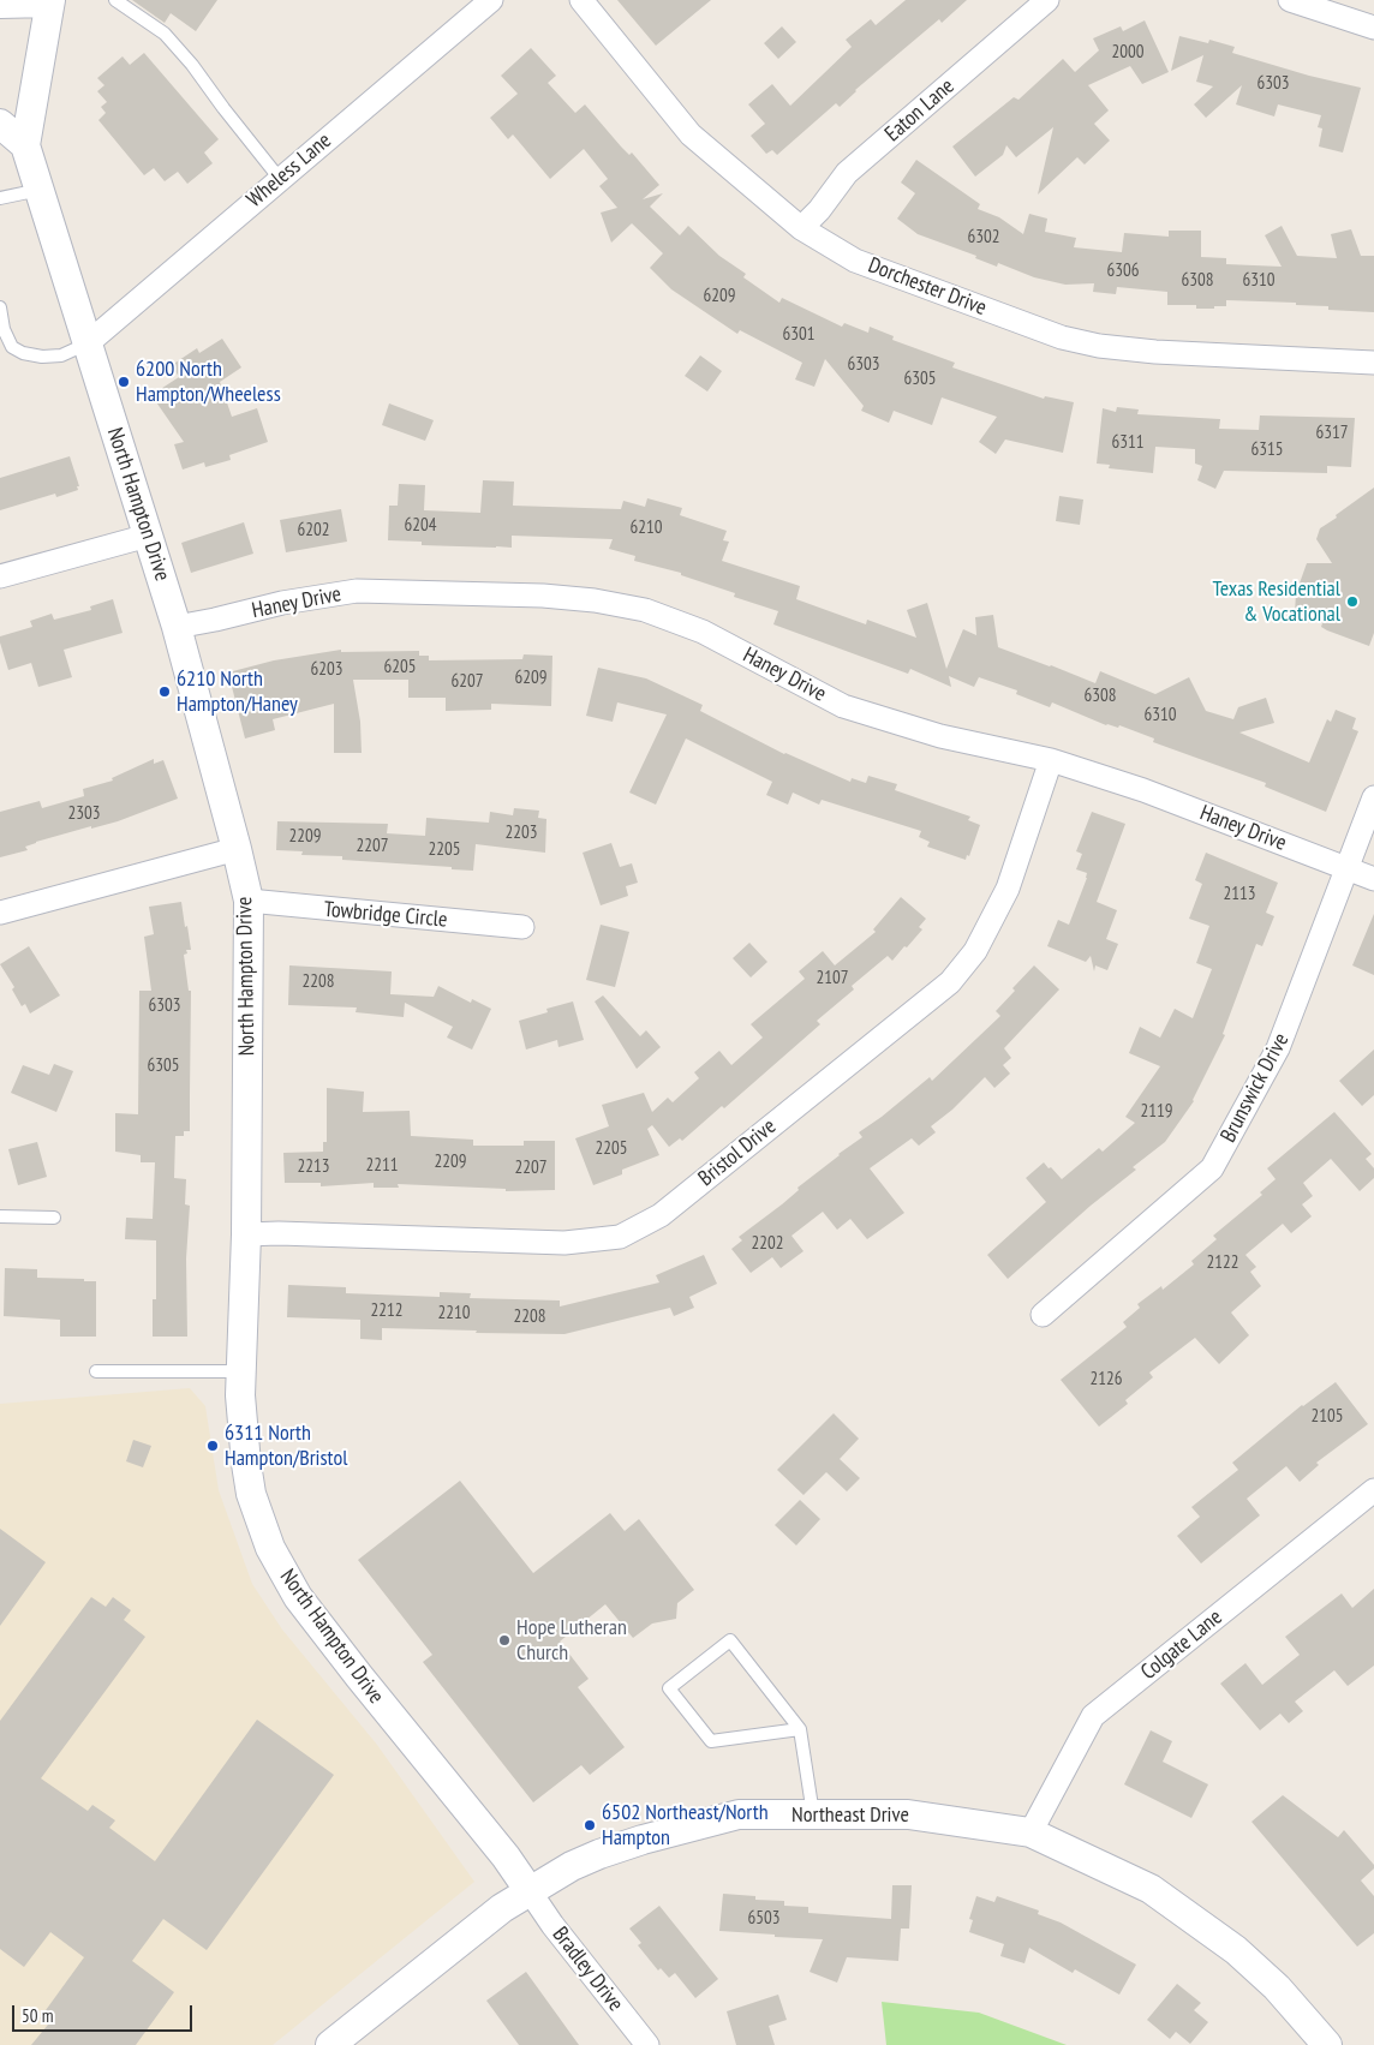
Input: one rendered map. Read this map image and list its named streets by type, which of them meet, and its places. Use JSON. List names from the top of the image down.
{
  "streets": {
    "street": [
      "Eaton Lane",
      "Wheless Lane",
      "Dorchester Drive",
      "North Hampton Drive",
      "Haney Drive",
      "Towbridge Circle",
      "Brunswick Drive",
      "Bristol Drive",
      "Colgate Lane",
      "Northeast Drive",
      "Bradley Drive"
    ]
  },
  "crossings": [
    ["Eaton Lane", "Dorchester Drive"],
    ["Wheless Lane", "North Hampton Drive"],
    ["North Hampton Drive", "Haney Drive"],
    ["North Hampton Drive", "Towbridge Circle"],
    ["North Hampton Drive", "Bristol Drive"],
    ["North Hampton Drive", "Northeast Drive"],
    ["North Hampton Drive", "Bradley Drive"],
    ["Haney Drive", "Brunswick Drive"],
    ["Haney Drive", "Bristol Drive"],
    ["Colgate Lane", "Northeast Drive"],
    ["Northeast Drive", "Bradley Drive"]
  ],
  "places": [
    "6200 North Hampton/Wheeless",
    "Texas Residential & Vocational",
    "6210 North Hampton/Haney",
    "6311 North Hampton/Bristol",
    "Hope Lutheran Church",
    "6502 Northeast/North Hampton"
  ],
  "house_numbers": [
    "2000",
    "6303",
    "6302",
    "6306",
    "6308",
    "6310",
    "6209",
    "6301",
    "6303",
    "6305",
    "6317",
    "6311",
    "6315",
    "6204",
    "6210",
    "6202",
    "6205",
    "6203",
    "6209",
    "6207",
    "6308",
    "6310",
    "2303",
    "2203",
    "2209",
    "2207",
    "2205",
    "2113",
    "2107",
    "2208",
    "6303",
    "6305",
    "2119",
    "2205",
    "2209",
    "2211",
    "2213",
    "2207",
    "2202",
    "2122",
    "2212",
    "2210",
    "2208",
    "2126",
    "2105",
    "6503"
  ],
  "scale_bar": "50 m"
}
